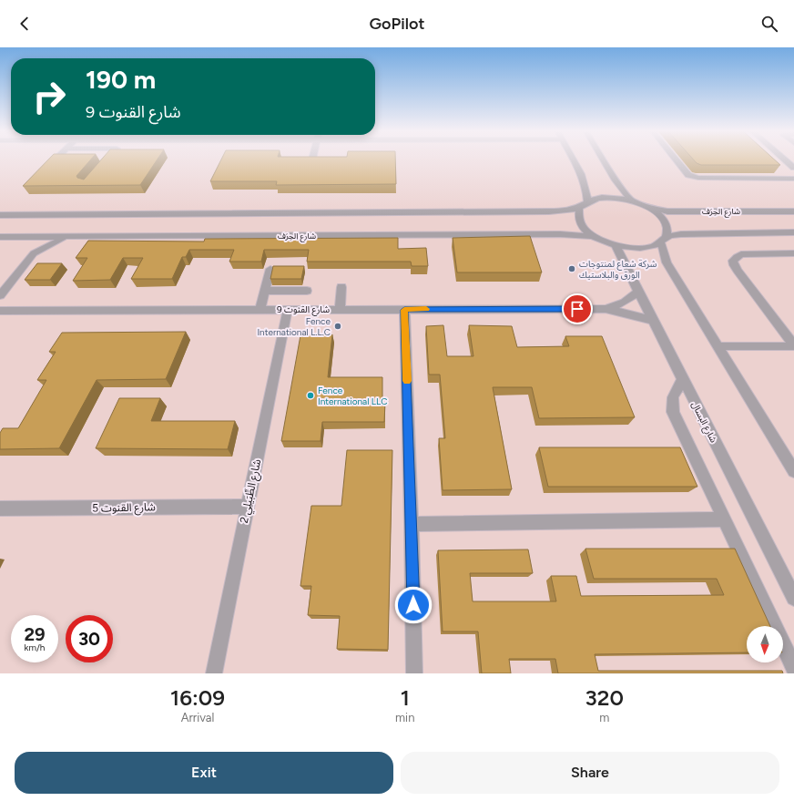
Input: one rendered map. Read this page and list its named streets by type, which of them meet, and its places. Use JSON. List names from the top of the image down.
{
  "streets": {
    "street": [
      "شارع الحِرَف",
      "شارع القنوت 9",
      "شارع البسال",
      "شارع الطِّبَيلِي 2",
      "شارع القنوت 5"
    ]
  },
  "crossings": [
    ["شارع القنوت 9", "شارع البسال"],
    ["شارع القنوت 9", "شارع الطِّبَيلِي 2"],
    ["شارع الطِّبَيلِي 2", "شارع القنوت 5"]
  ],
  "places": ["شركة شعاع لمنتوجات الورق والبلاستيك", "Fence International L.L.C", "Fence International LLC"],
  "north": "bottom",
  "page": {
    "header": "GoPilot",
    "turn": ["190 m", "شارع القنوت 9"],
    "speed": "29 km/h",
    "limit": "30",
    "eta": [
      "16:09",
      "Arrival",
      "1",
      "min",
      "320",
      "m"
    ],
    "buttons": ["Exit", "Share"]
  }
}
